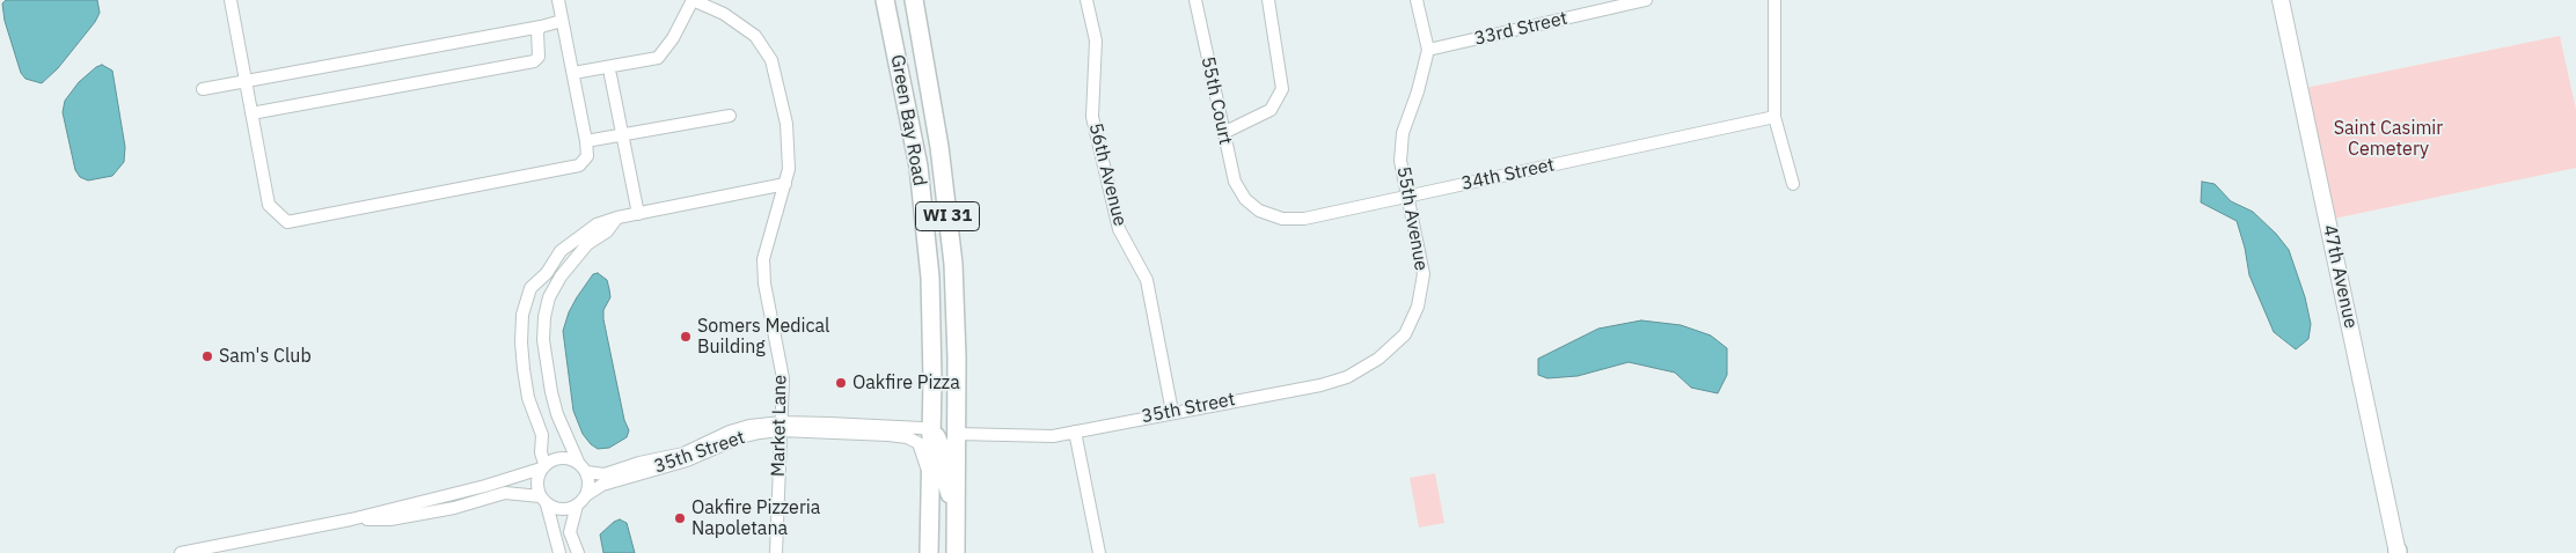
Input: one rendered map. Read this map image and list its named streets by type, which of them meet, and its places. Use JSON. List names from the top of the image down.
{
  "streets": {
    "main road": ["Green Bay Road", "WI 31"],
    "street": [
      "33rd Street",
      "55th Court",
      "56th Avenue",
      "34th Street",
      "55th Avenue",
      "47th Avenue",
      "35th Street",
      "Market Lane"
    ]
  },
  "crossings": [
    ["33rd Street", "55th Avenue"],
    ["55th Court", "34th Street"],
    ["Green Bay Road", "35th Street"],
    ["56th Avenue", "35th Street"],
    ["34th Street", "55th Avenue"],
    ["55th Avenue", "35th Street"],
    ["35th Street", "Market Lane"]
  ],
  "parks": ["Saint Casimir Cemetery"],
  "places": [
    "Somers Medical Building",
    "Sam's Club",
    "Oakfire Pizza",
    "Oakfire Pizzeria Napoletana"
  ]
}
